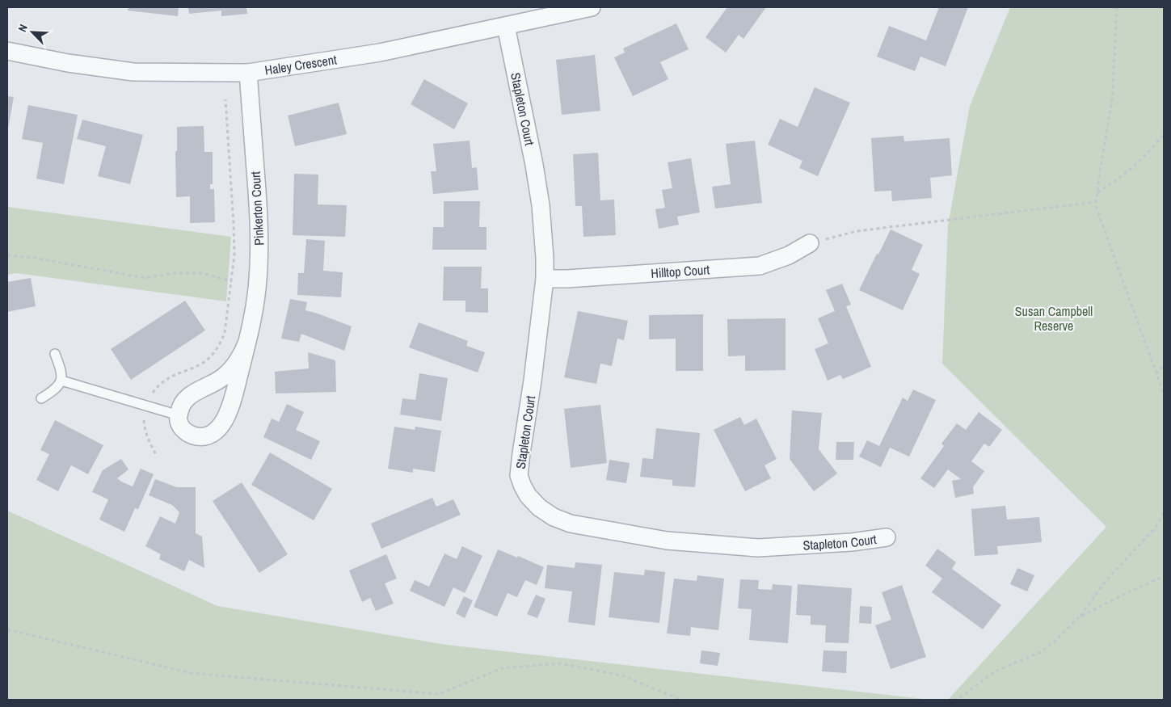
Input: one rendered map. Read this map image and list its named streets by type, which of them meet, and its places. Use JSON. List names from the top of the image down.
{
  "streets": {
    "street": [
      "Haley Crescent",
      "Stapleton Court",
      "Pinkerton Court",
      "Hilltop Court"
    ]
  },
  "crossings": [
    ["Haley Crescent", "Stapleton Court"],
    ["Haley Crescent", "Pinkerton Court"],
    ["Stapleton Court", "Hilltop Court"]
  ],
  "parks": ["Susan Campbell Reserve"],
  "north": "top left"
}
